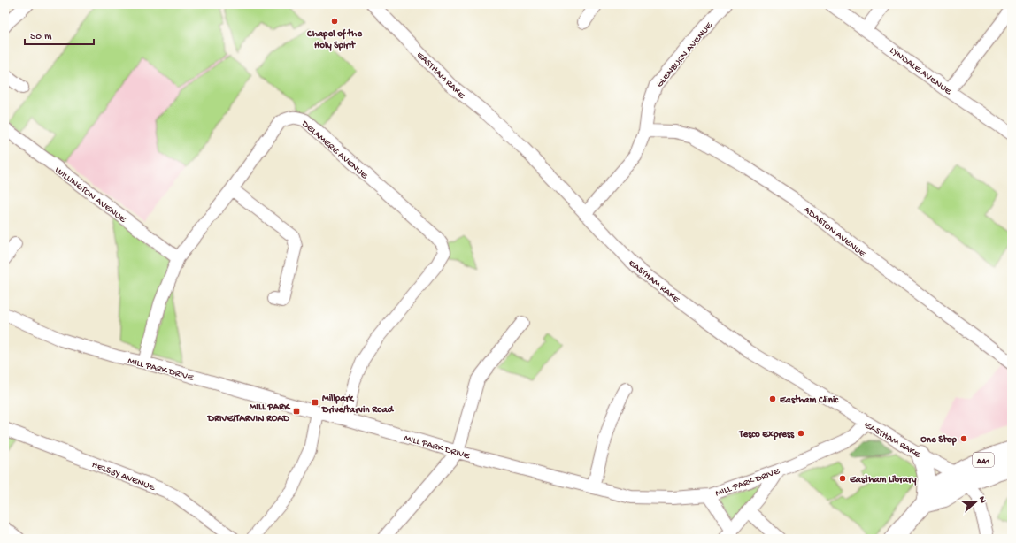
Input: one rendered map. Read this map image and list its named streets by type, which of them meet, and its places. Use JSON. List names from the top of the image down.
{
  "streets": {
    "highway": ["A41"],
    "street": [
      "GLENBURN AVENUE",
      "LYNDALE AVENUE",
      "EASTHAM RAKE",
      "DELAMERE AVENUE",
      "WILLINGTON AVENUE",
      "ADASTON AVENUE",
      "MILL PARK DRIVE",
      "HELSBY AVENUE"
    ]
  },
  "crossings": [
    ["GLENBURN AVENUE", "EASTHAM RAKE"],
    ["GLENBURN AVENUE", "ADASTON AVENUE"],
    ["EASTHAM RAKE", "MILL PARK DRIVE"],
    ["EASTHAM RAKE", "A41"],
    ["DELAMERE AVENUE", "WILLINGTON AVENUE"],
    ["DELAMERE AVENUE", "MILL PARK DRIVE"]
  ],
  "places": {
    "other": [
      "Chapel of the Holy Spirit",
      "Eastham Clinic",
      "Tesco Express",
      "One Stop",
      "Eastham Library"
    ],
    "transit": ["Millpark Drive/tarvin Road", "MILL PARK DRIVE/TARVIN ROAD"]
  },
  "scale_bar": "50 m",
  "north": "right"
}
